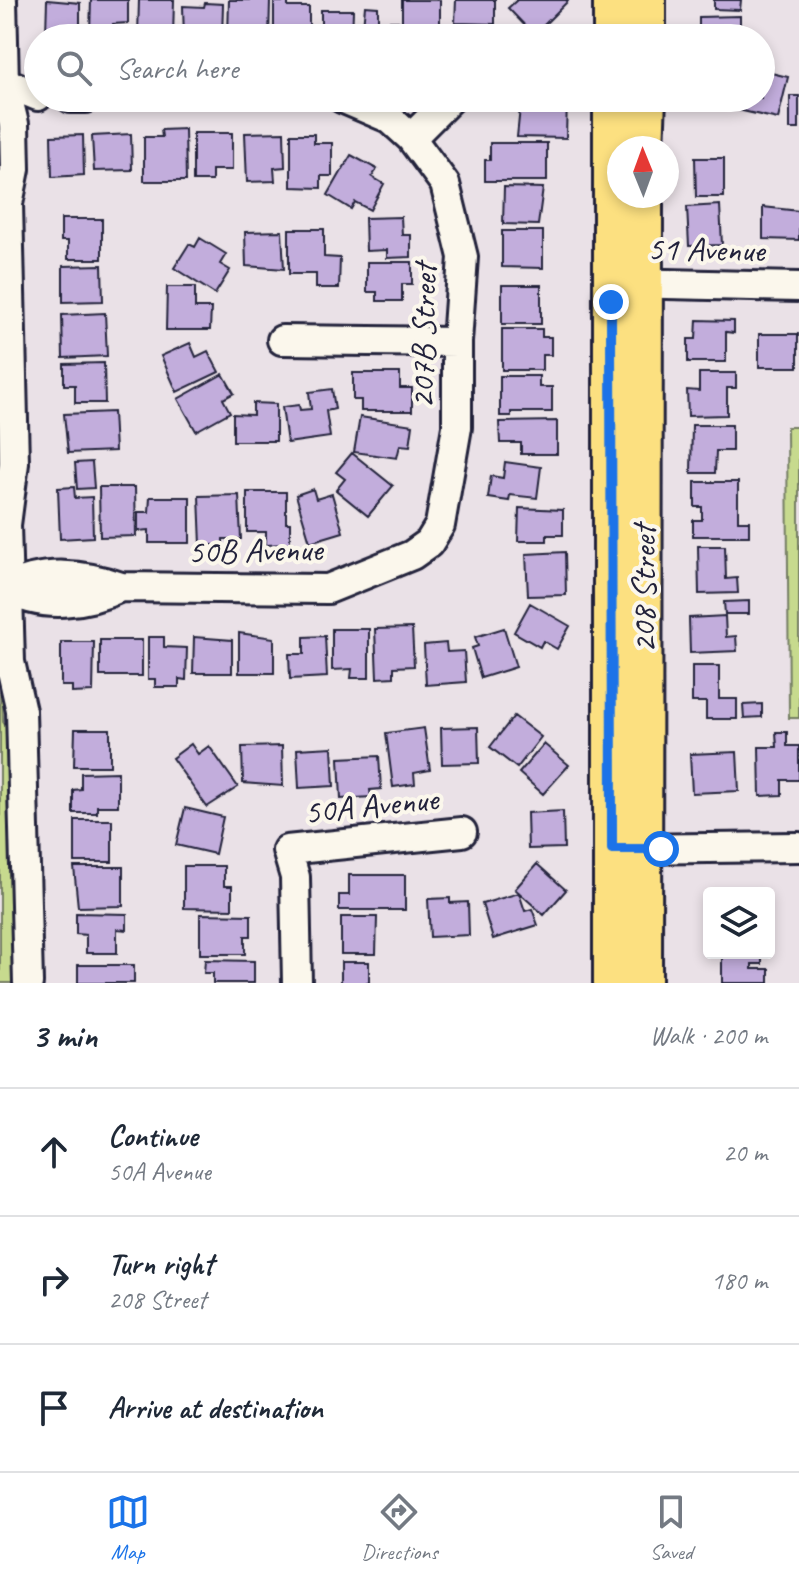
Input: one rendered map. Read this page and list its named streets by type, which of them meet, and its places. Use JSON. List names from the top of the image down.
{
  "streets": {
    "main road": ["208 Street"],
    "street": [
      "51 Avenue",
      "207B Street",
      "50B Avenue",
      "50A Avenue"
    ]
  },
  "crossings": [
    ["51 Avenue", "208 Street"],
    ["207B Street", "50B Avenue"]
  ],
  "north": "top",
  "page": {
    "search": "Search here",
    "heading": ["3 min", "Walk · 200 m"],
    "list": [
      ["Continue", "50A Avenue", "20 m"],
      ["Turn right", "208 Street", "180 m"],
      "Arrive at destination"
    ],
    "nav": ["Map", "Directions", "Saved"]
  }
}
